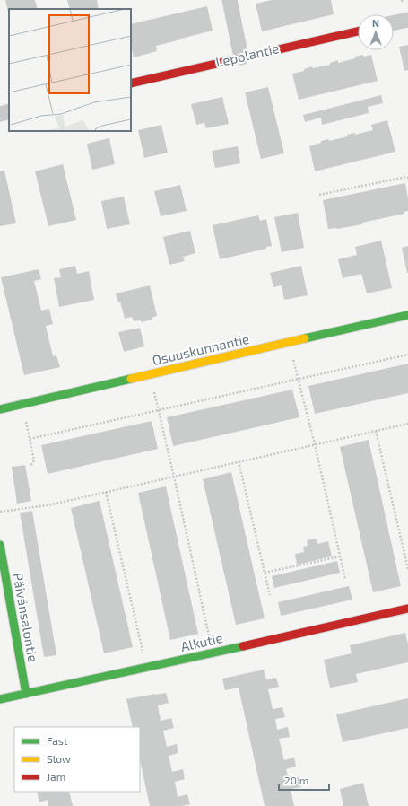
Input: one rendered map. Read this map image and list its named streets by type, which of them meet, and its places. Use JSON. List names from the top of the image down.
{
  "streets": {
    "street": [
      "Lepolantie",
      "Osuuskunnantie",
      "Päivänsalontie",
      "Alkutie"
    ]
  },
  "crossings": [
    ["Päivänsalontie", "Alkutie"]
  ],
  "legend": ["Fast", "Slow", "Jam"],
  "scale_bar": "20 m",
  "north": "top"
}
